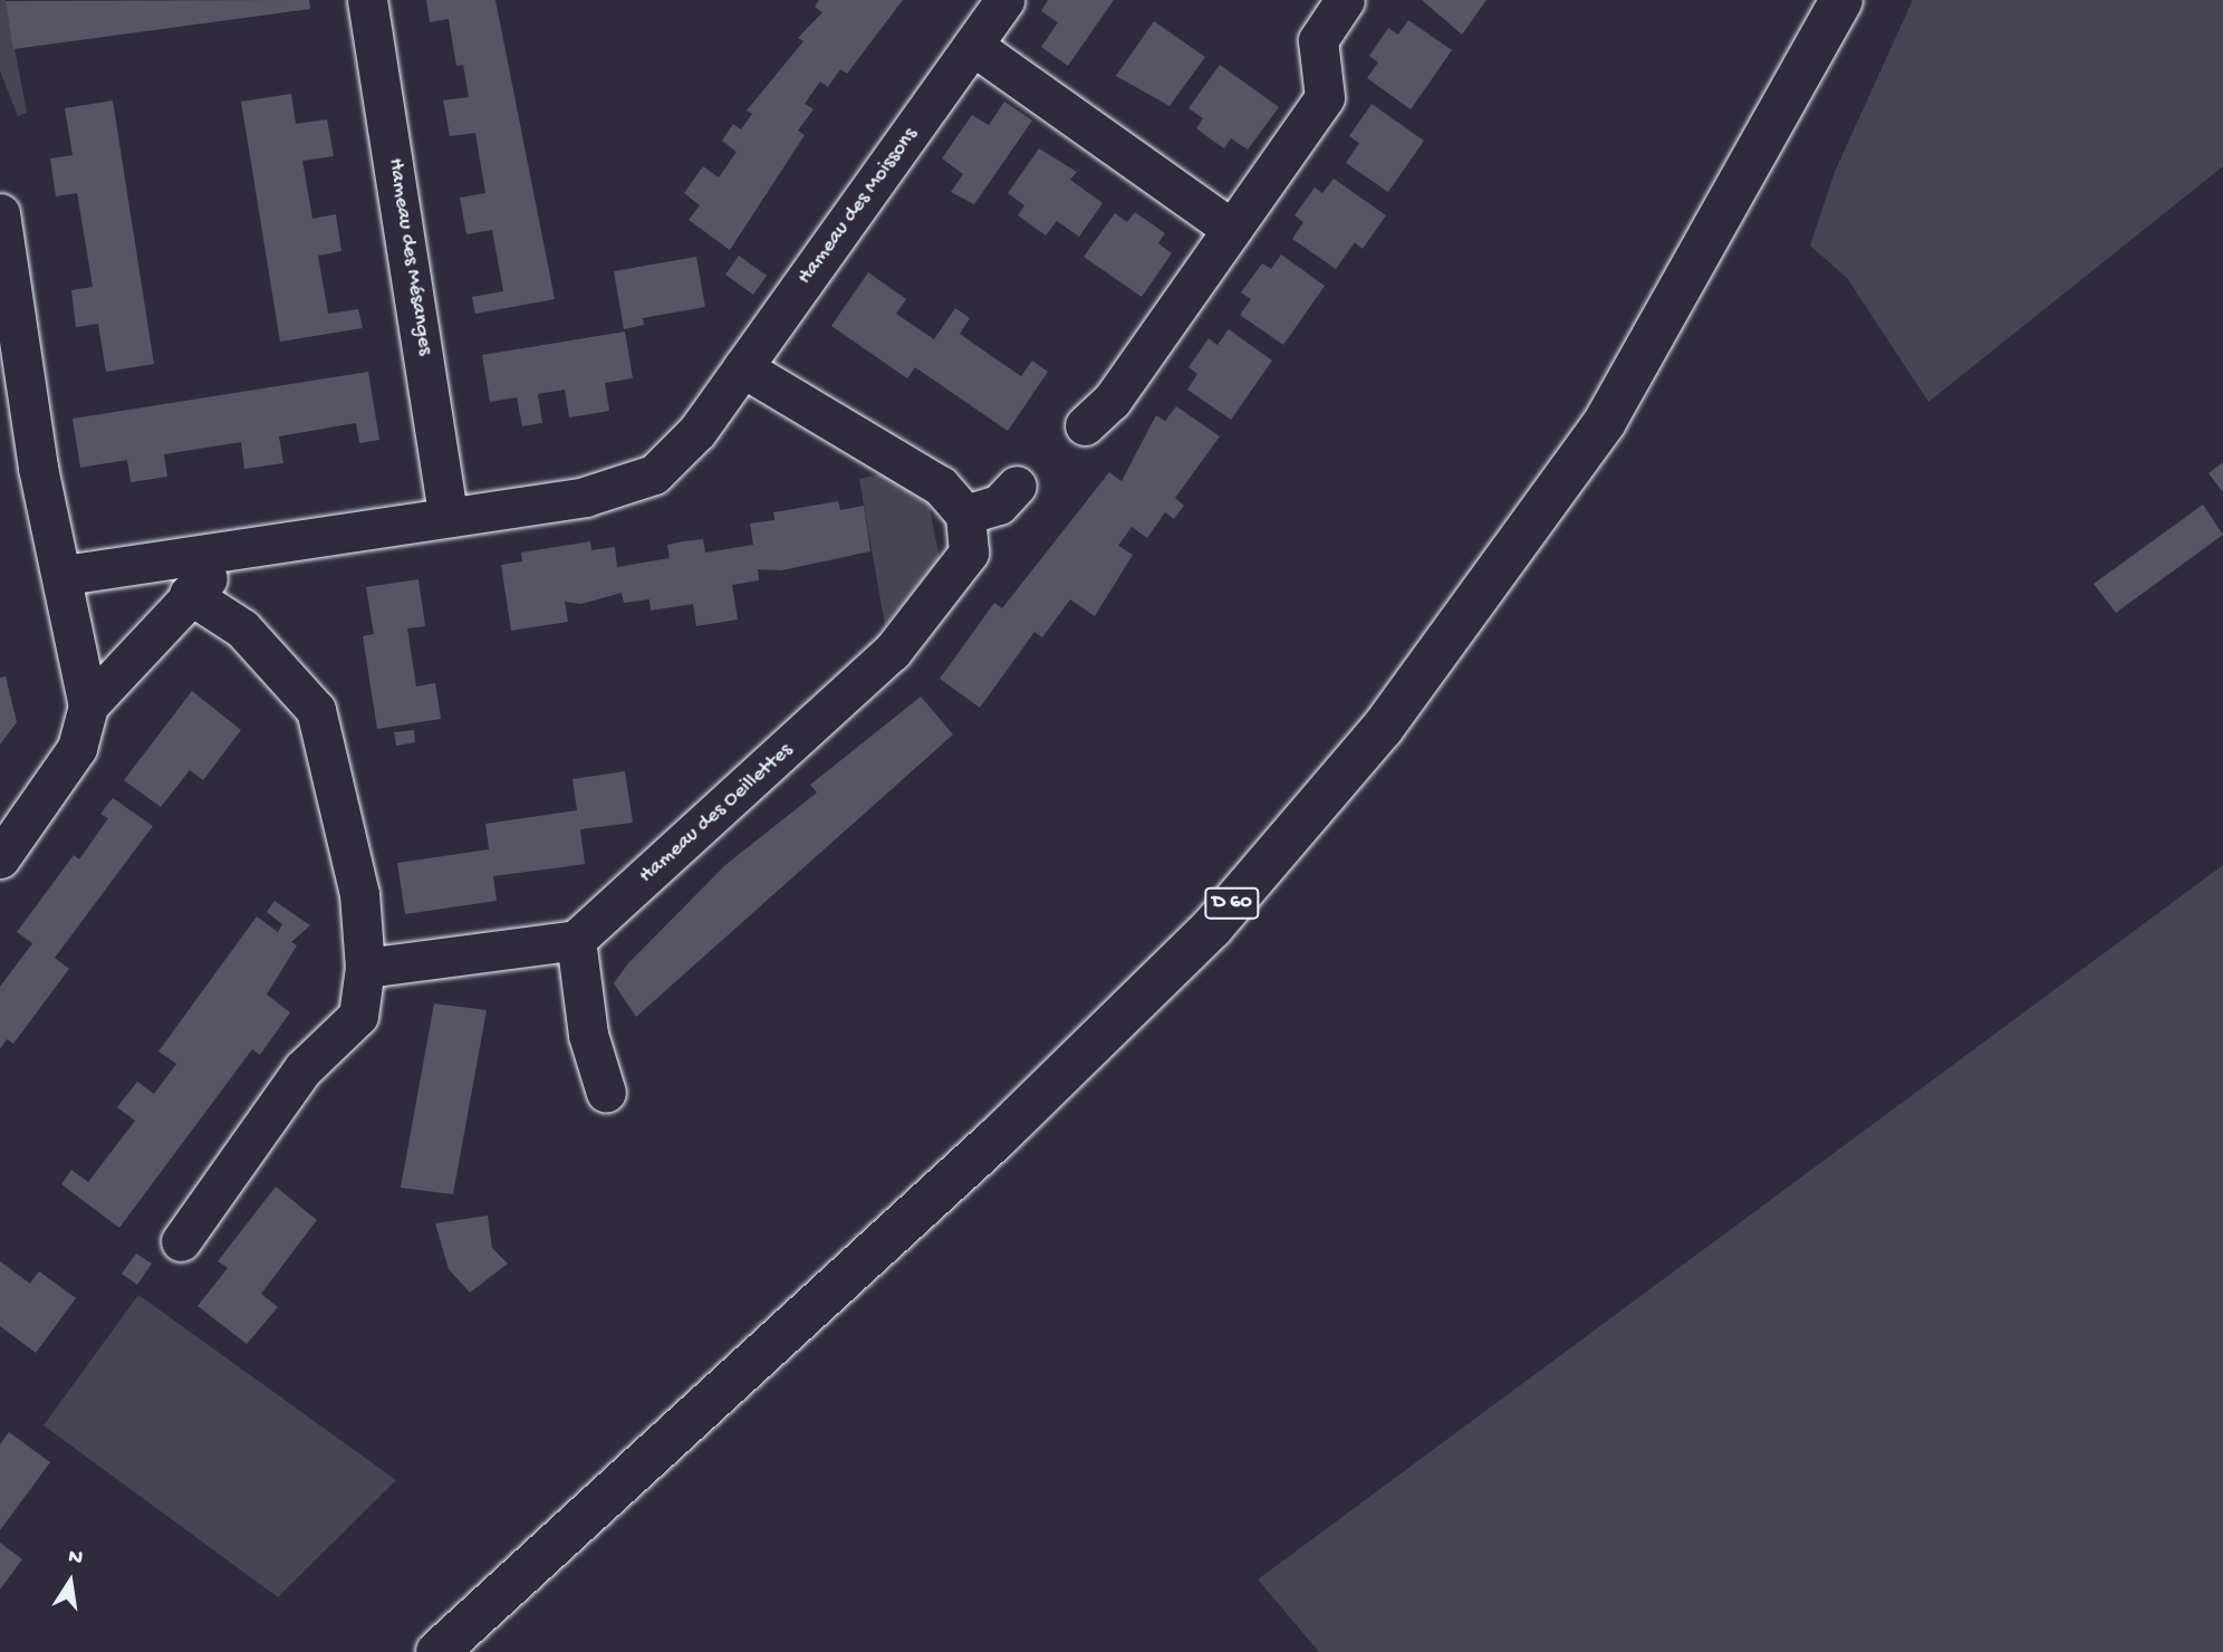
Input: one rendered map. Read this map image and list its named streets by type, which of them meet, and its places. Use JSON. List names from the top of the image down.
{
  "streets": {
    "main road": ["D 60"],
    "street": ["Hameau des Moissons", "Hameau des Mésanges", "Hameau des Oeillettes"]
  },
  "north": "top"
}
